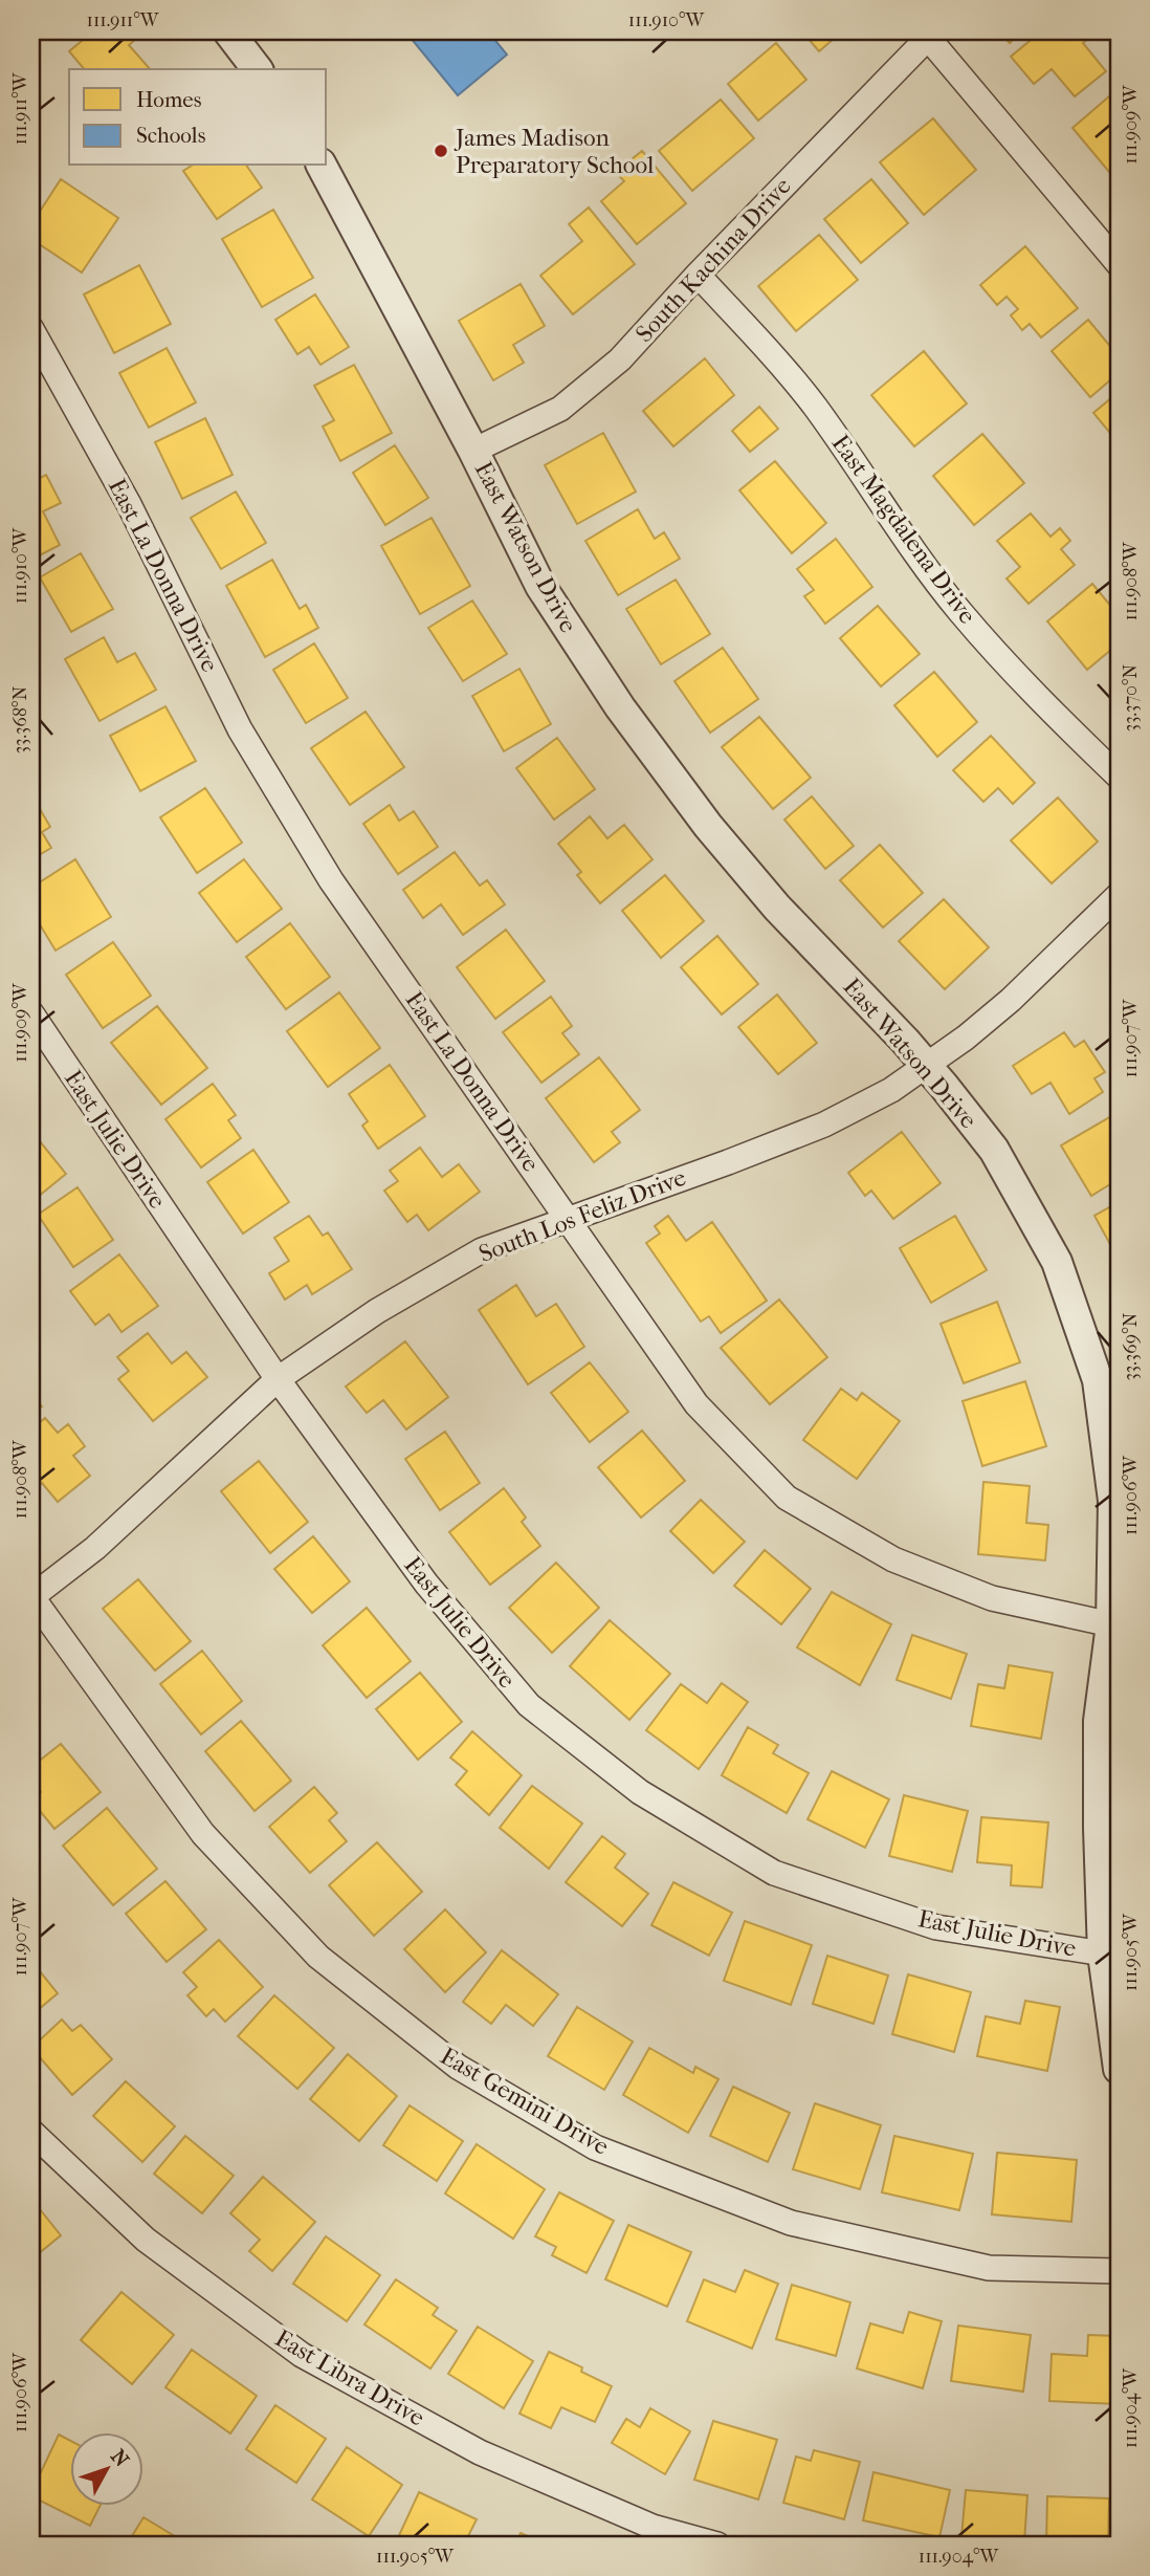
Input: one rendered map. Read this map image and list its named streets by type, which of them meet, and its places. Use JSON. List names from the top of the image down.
{
  "streets": {
    "street": [
      "South Kachina Drive",
      "East Magdalena Drive",
      "East Watson Drive",
      "East La Donna Drive",
      "East Julie Drive",
      "South Los Feliz Drive",
      "East Gemini Drive",
      "East Libra Drive"
    ]
  },
  "crossings": [
    ["South Kachina Drive", "East Magdalena Drive"],
    ["South Kachina Drive", "East Watson Drive"],
    ["East Watson Drive", "East La Donna Drive"],
    ["East Watson Drive", "East Julie Drive"],
    ["East Watson Drive", "South Los Feliz Drive"],
    ["East La Donna Drive", "South Los Feliz Drive"],
    ["East Julie Drive", "South Los Feliz Drive"],
    ["South Los Feliz Drive", "East Gemini Drive"]
  ],
  "places": ["James Madison Preparatory School"],
  "legend": ["Homes", "Schools"],
  "north": "top right",
  "coordinates": [
    "111.911°W",
    "111.910°W",
    "111.909°W",
    "111.908°W",
    "33.370°N",
    "33.368°N",
    "111.907°W",
    "33.369°N",
    "111.906°W",
    "111.905°W",
    "111.904°W"
  ]
}
